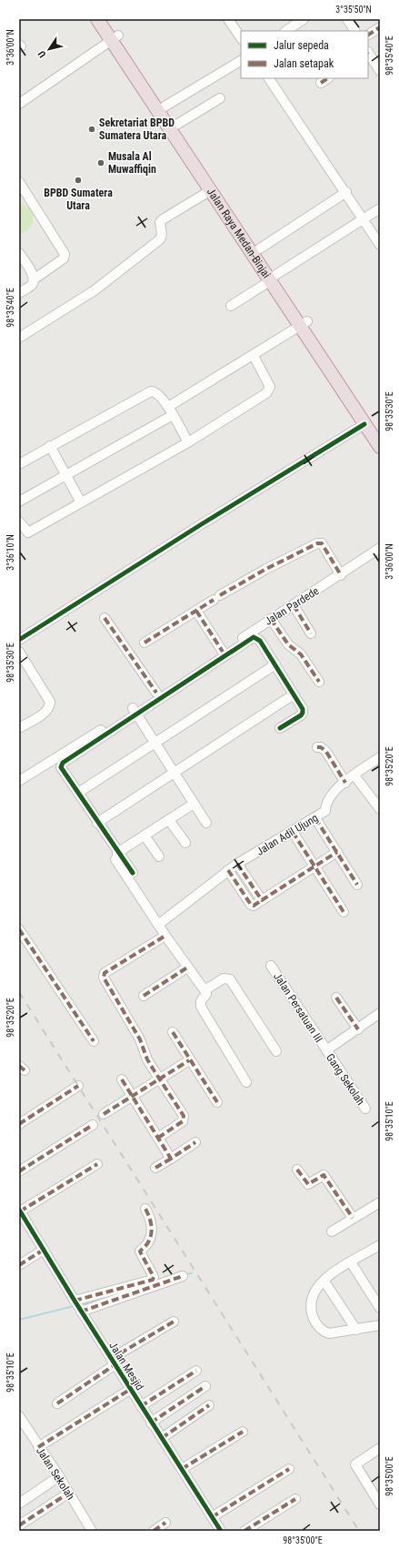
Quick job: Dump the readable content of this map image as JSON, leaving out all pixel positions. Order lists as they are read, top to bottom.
{
  "streets": {
    "highway": ["Jalan Raya Medan-Binjai"],
    "street": [
      "Jalan Pardede",
      "Jalan Adil Ujung",
      "Jalan Persatuan III",
      "Gang Sekolah",
      "Jalan Mesjid",
      "Jalan Sekolah"
    ]
  },
  "crossings": [
    ["Jalan Persatuan III", "Gang Sekolah"]
  ],
  "places": ["Sekretariat BPBD Sumatera Utara", "Musala Al Muwaffiqin", "BPBD Sumatera Utara"],
  "legend": ["Jalur sepeda", "Jalan setapak"],
  "north": "bottom left",
  "coordinates": [
    "3°35'50\"N",
    "3°36'00\"N",
    "98°35'40\"E",
    "98°35'30\"E",
    "3°36'10\"N",
    "98°35'20\"E",
    "98°35'10\"E",
    "98°35'00\"E"
  ]
}
